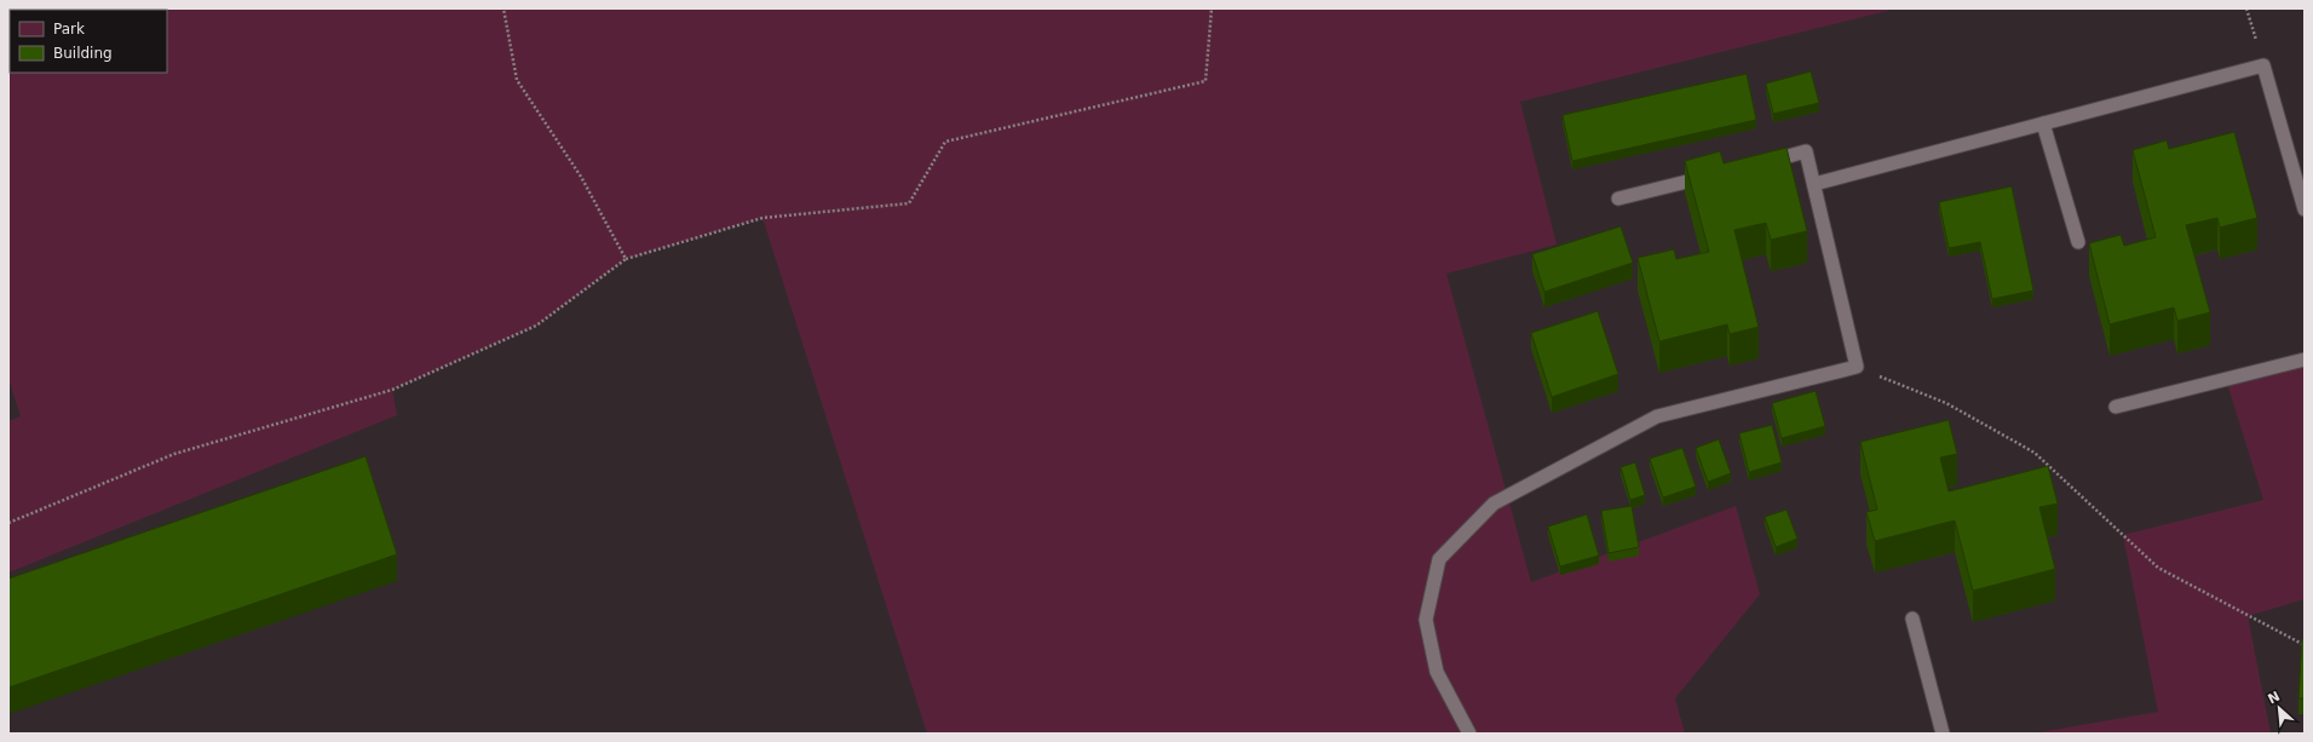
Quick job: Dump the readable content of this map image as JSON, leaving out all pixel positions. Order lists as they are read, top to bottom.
{
  "legend": ["Park", "Building"],
  "north": "top left"
}
